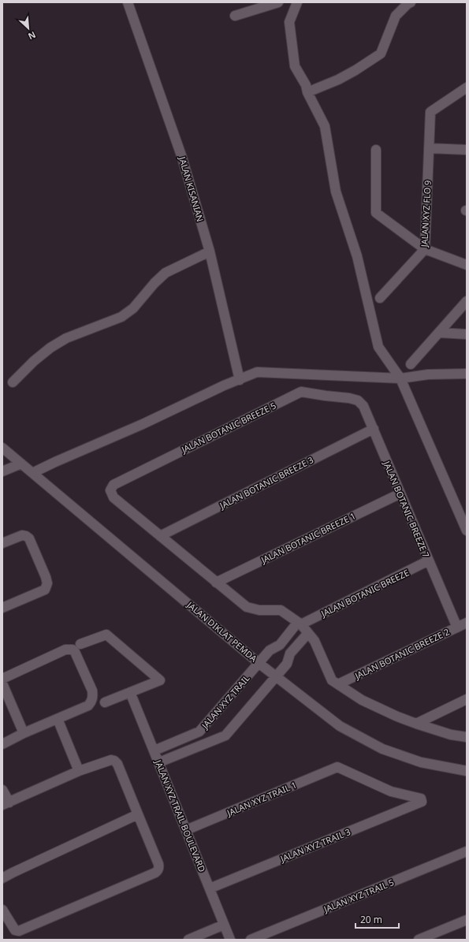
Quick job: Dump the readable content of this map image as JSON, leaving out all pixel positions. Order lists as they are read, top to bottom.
{
  "streets": {
    "street": [
      "JALAN KISANIAN",
      "JALAN XYZ FLO 9",
      "JALAN BOTANIC BREEZE 5",
      "JALAN BOTANIC BREEZE 3",
      "JALAN BOTANIC BREEZE 7",
      "JALAN BOTANIC BREEZE 1",
      "JALAN BOTANIC BREEZE",
      "JALAN DIKLAT PEMDA",
      "JALAN BOTANIC BREEZE 2",
      "JALAN XYZ TRAIL",
      "JALAN XYZ TRAIL 1",
      "JALAN XYZ TRAIL BOULEVARD",
      "JALAN XYZ TRAIL 3",
      "JALAN XYZ TRAIL 5"
    ]
  },
  "crossings": [
    ["JALAN BOTANIC BREEZE 5", "JALAN BOTANIC BREEZE 3"],
    ["JALAN BOTANIC BREEZE 5", "JALAN BOTANIC BREEZE 7"],
    ["JALAN BOTANIC BREEZE 3", "JALAN BOTANIC BREEZE 7"],
    ["JALAN BOTANIC BREEZE 7", "JALAN BOTANIC BREEZE 1"],
    ["JALAN BOTANIC BREEZE 7", "JALAN BOTANIC BREEZE"],
    ["JALAN BOTANIC BREEZE 7", "JALAN BOTANIC BREEZE 2"],
    ["JALAN BOTANIC BREEZE", "JALAN DIKLAT PEMDA"],
    ["JALAN BOTANIC BREEZE", "JALAN XYZ TRAIL"],
    ["JALAN DIKLAT PEMDA", "JALAN XYZ TRAIL"],
    ["JALAN XYZ TRAIL", "JALAN XYZ TRAIL BOULEVARD"],
    ["JALAN XYZ TRAIL 1", "JALAN XYZ TRAIL BOULEVARD"],
    ["JALAN XYZ TRAIL 1", "JALAN XYZ TRAIL 3"],
    ["JALAN XYZ TRAIL BOULEVARD", "JALAN XYZ TRAIL 3"]
  ],
  "scale_bar": "20 m",
  "north": "bottom right"
}
